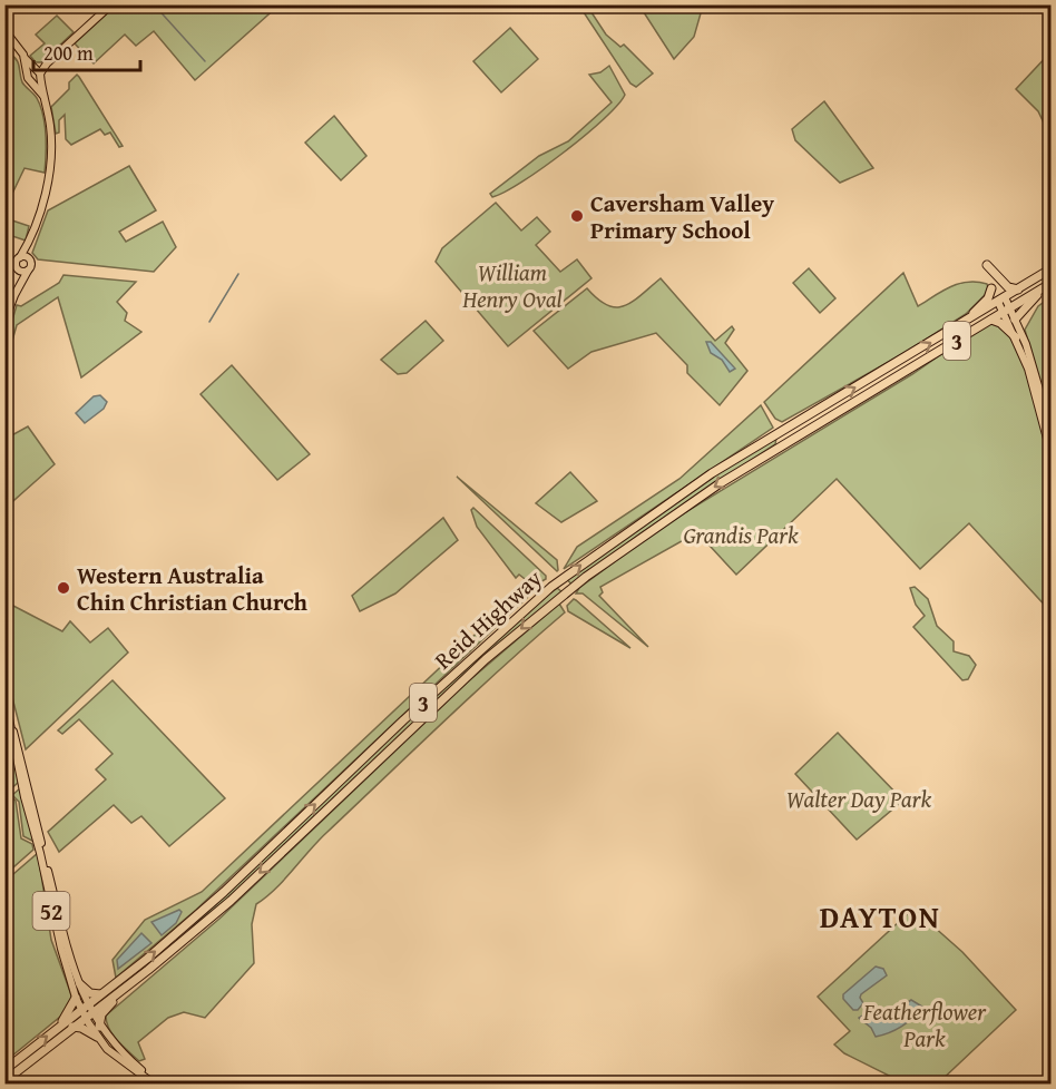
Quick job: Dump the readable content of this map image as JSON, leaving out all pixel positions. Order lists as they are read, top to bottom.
{
  "streets": {
    "highway": ["3", "Reid Highway"],
    "main road": ["52"]
  },
  "crossings": [
    ["Reid Highway", "52"]
  ],
  "districts": ["DAYTON"],
  "parks": [
    "William Henry Oval",
    "Grandis Park",
    "Walter Day Park",
    "Featherflower Park"
  ],
  "places": ["Caversham Valley Primary School", "Western Australia Chin Christian Church"],
  "scale_bar": "200 m"
}
